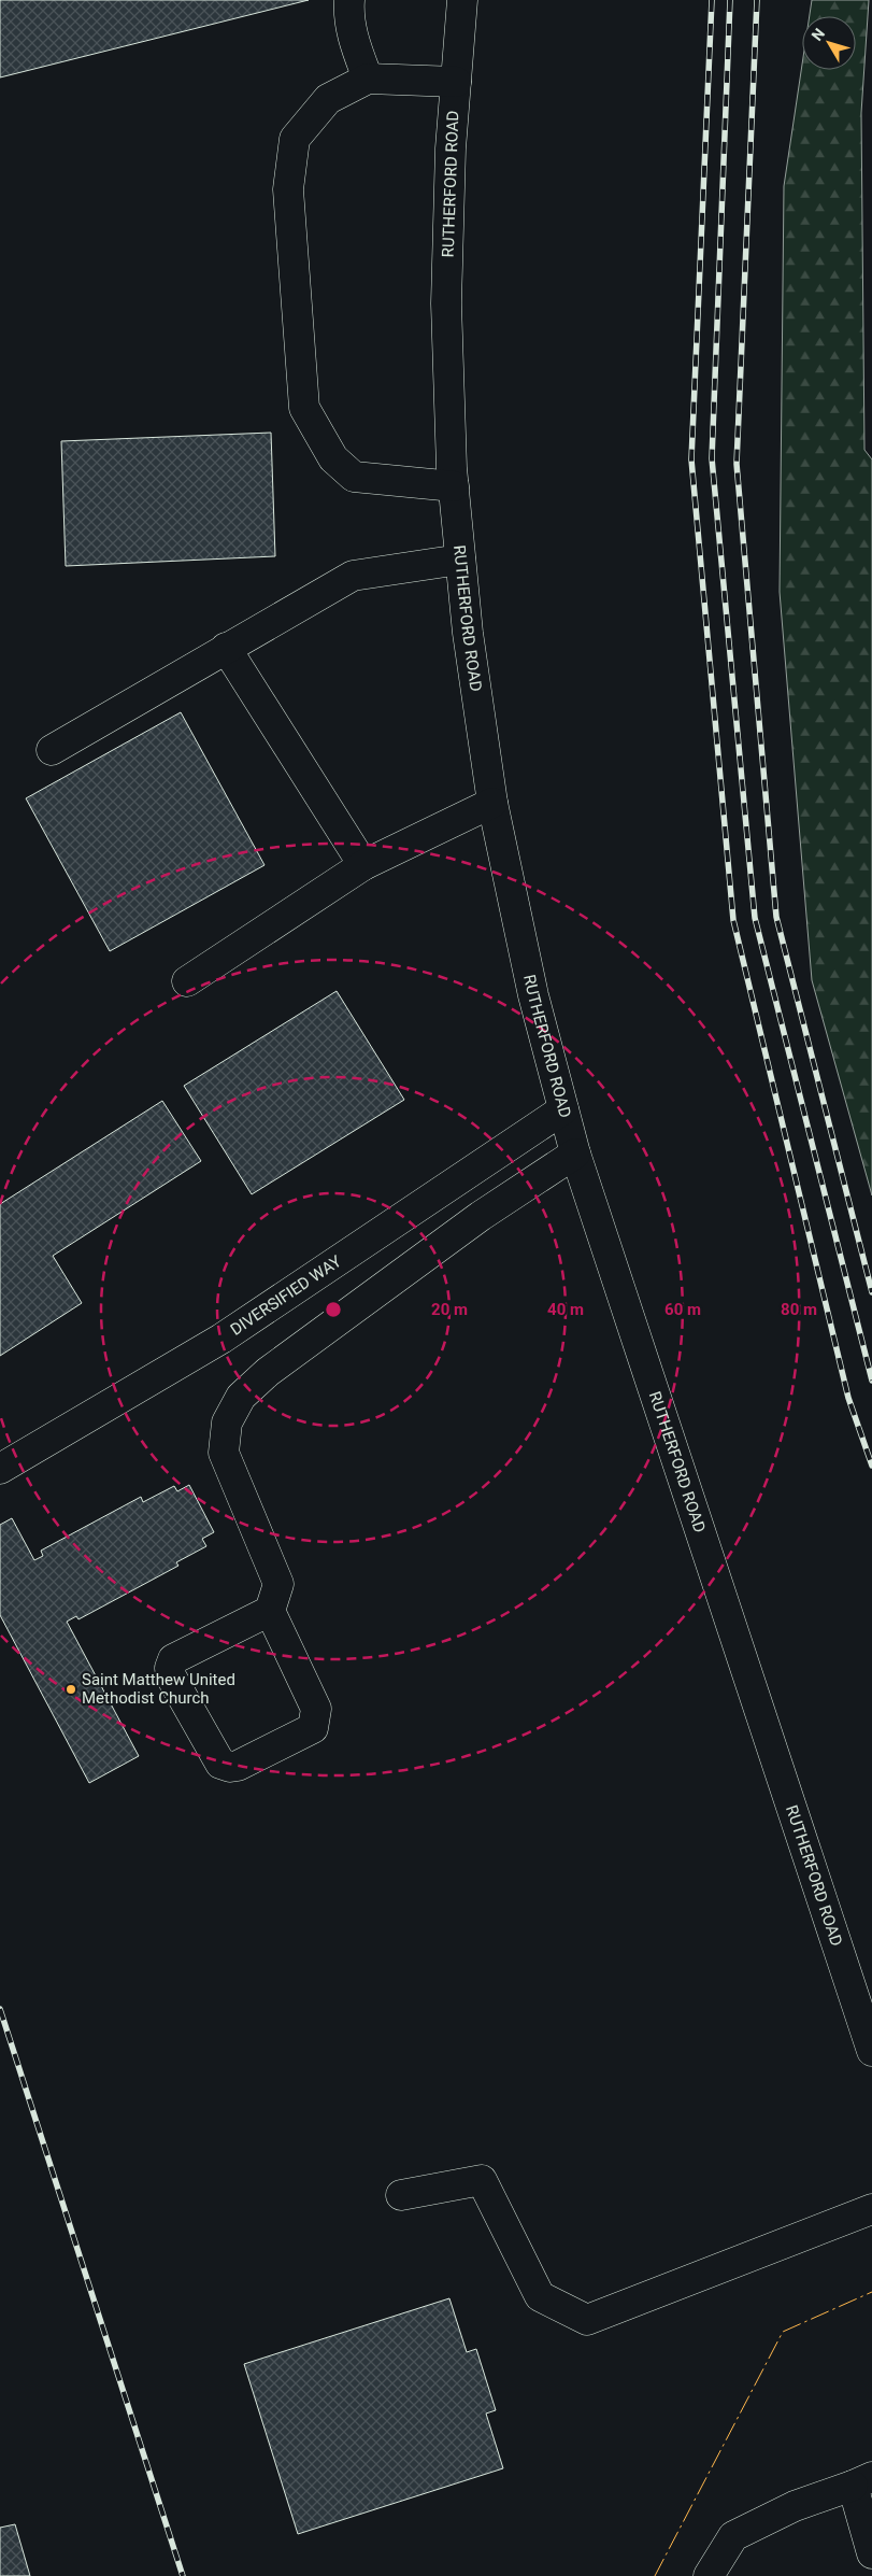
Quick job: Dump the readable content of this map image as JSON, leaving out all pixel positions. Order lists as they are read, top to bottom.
{
  "streets": {
    "street": ["RUTHERFORD ROAD", "DIVERSIFIED WAY"]
  },
  "crossings": [
    ["RUTHERFORD ROAD", "DIVERSIFIED WAY"]
  ],
  "places": ["Saint Matthew United Methodist Church"],
  "north": "top left",
  "rings": [
    "20 m",
    "40 m",
    "60 m",
    "80 m"
  ]
}
